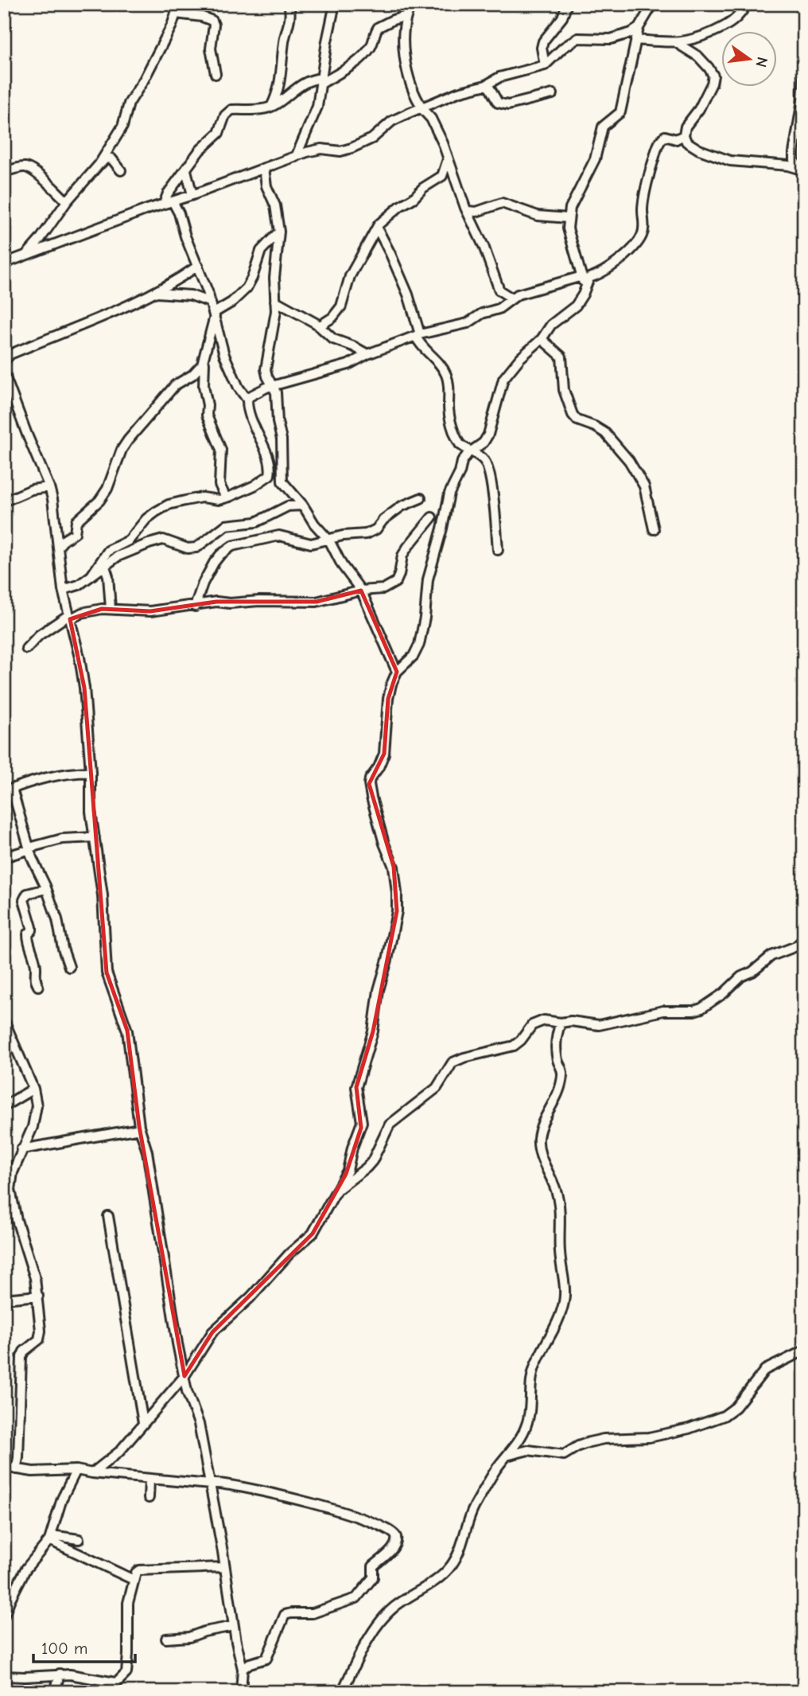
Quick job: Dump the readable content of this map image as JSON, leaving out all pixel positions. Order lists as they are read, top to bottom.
{
  "scale_bar": "100 m",
  "north": "right"
}
